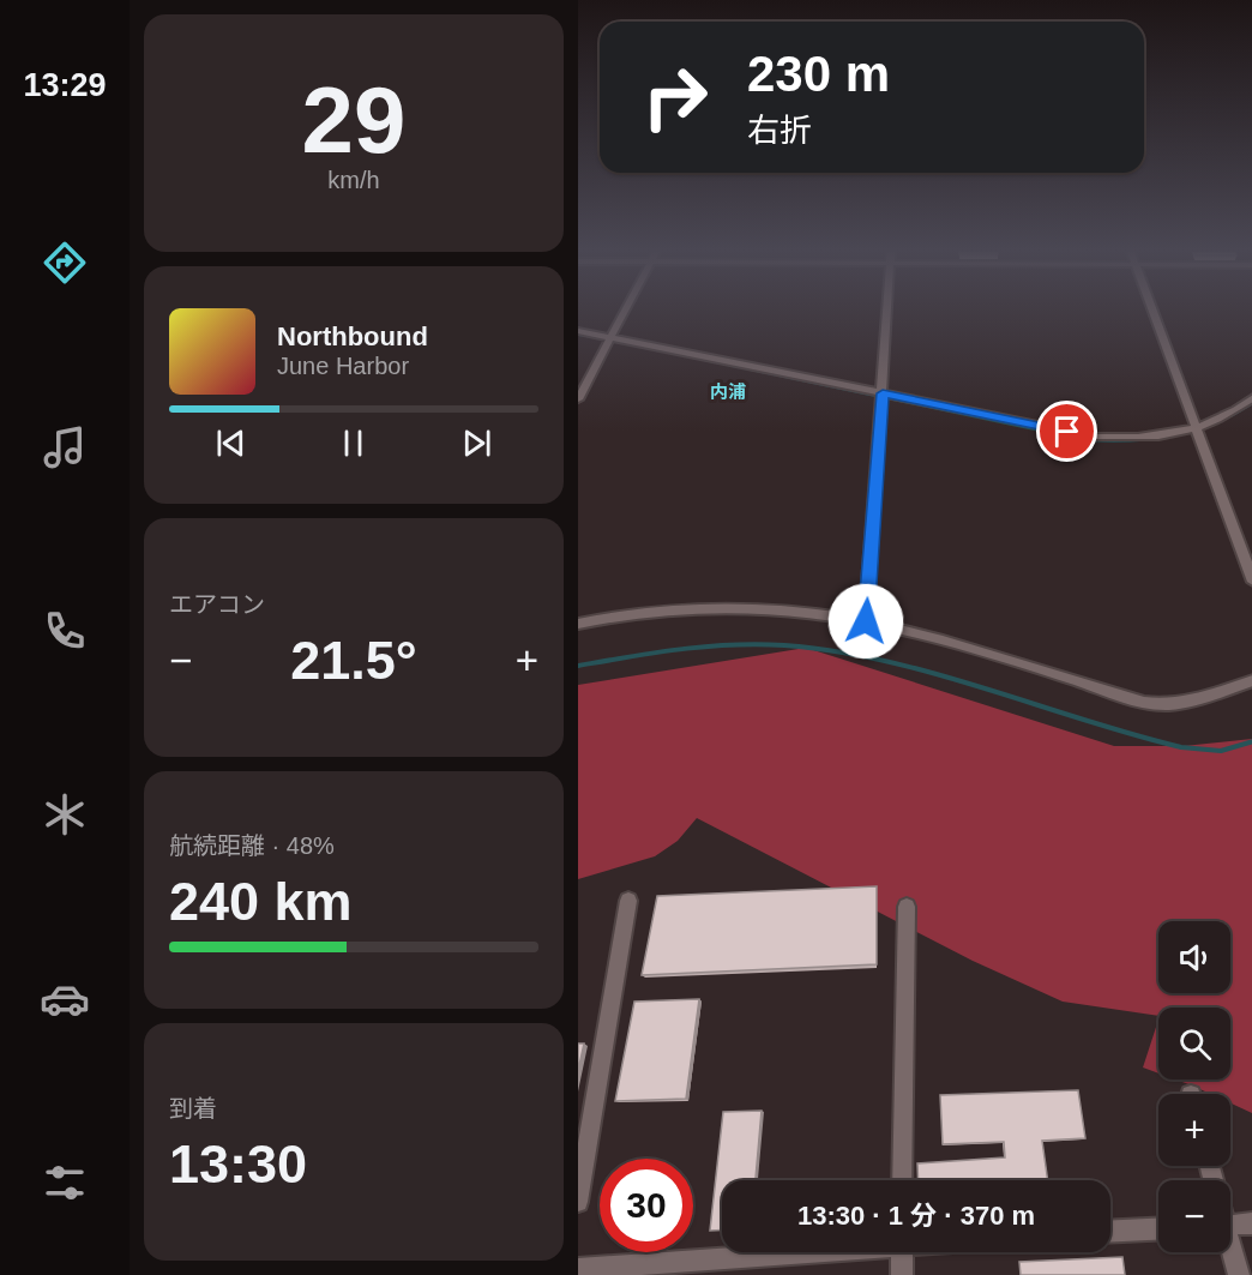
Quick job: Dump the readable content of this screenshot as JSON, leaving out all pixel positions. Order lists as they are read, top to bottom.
{
  "districts": ["内浦"],
  "page": {
    "tabs": "13:29",
    "tile": [
      ["29", "km/h"],
      "エアコン",
      ["航続距離 · 48%", "240 km"],
      ["到着", "13:30"]
    ],
    "turn": ["230 m", "右折"],
    "song": ["Northbound", "June Harbor"],
    "heat": ["−", "21.5°", "+"],
    "map_buttons": ["+", "−"],
    "limit": "30",
    "trip": "13:30 · 1 分 · 370 m"
  }
}
